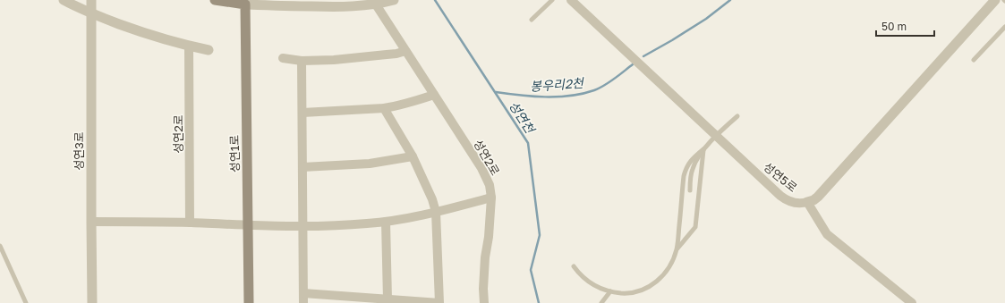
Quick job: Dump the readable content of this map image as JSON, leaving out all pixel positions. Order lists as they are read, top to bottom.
{
  "streets": {
    "main road": ["성연1로"],
    "street": ["성연2로", "성연3로", "성연5로"]
  },
  "water": ["봉우리2천", "성연천"],
  "scale_bar": "50 m"
}
